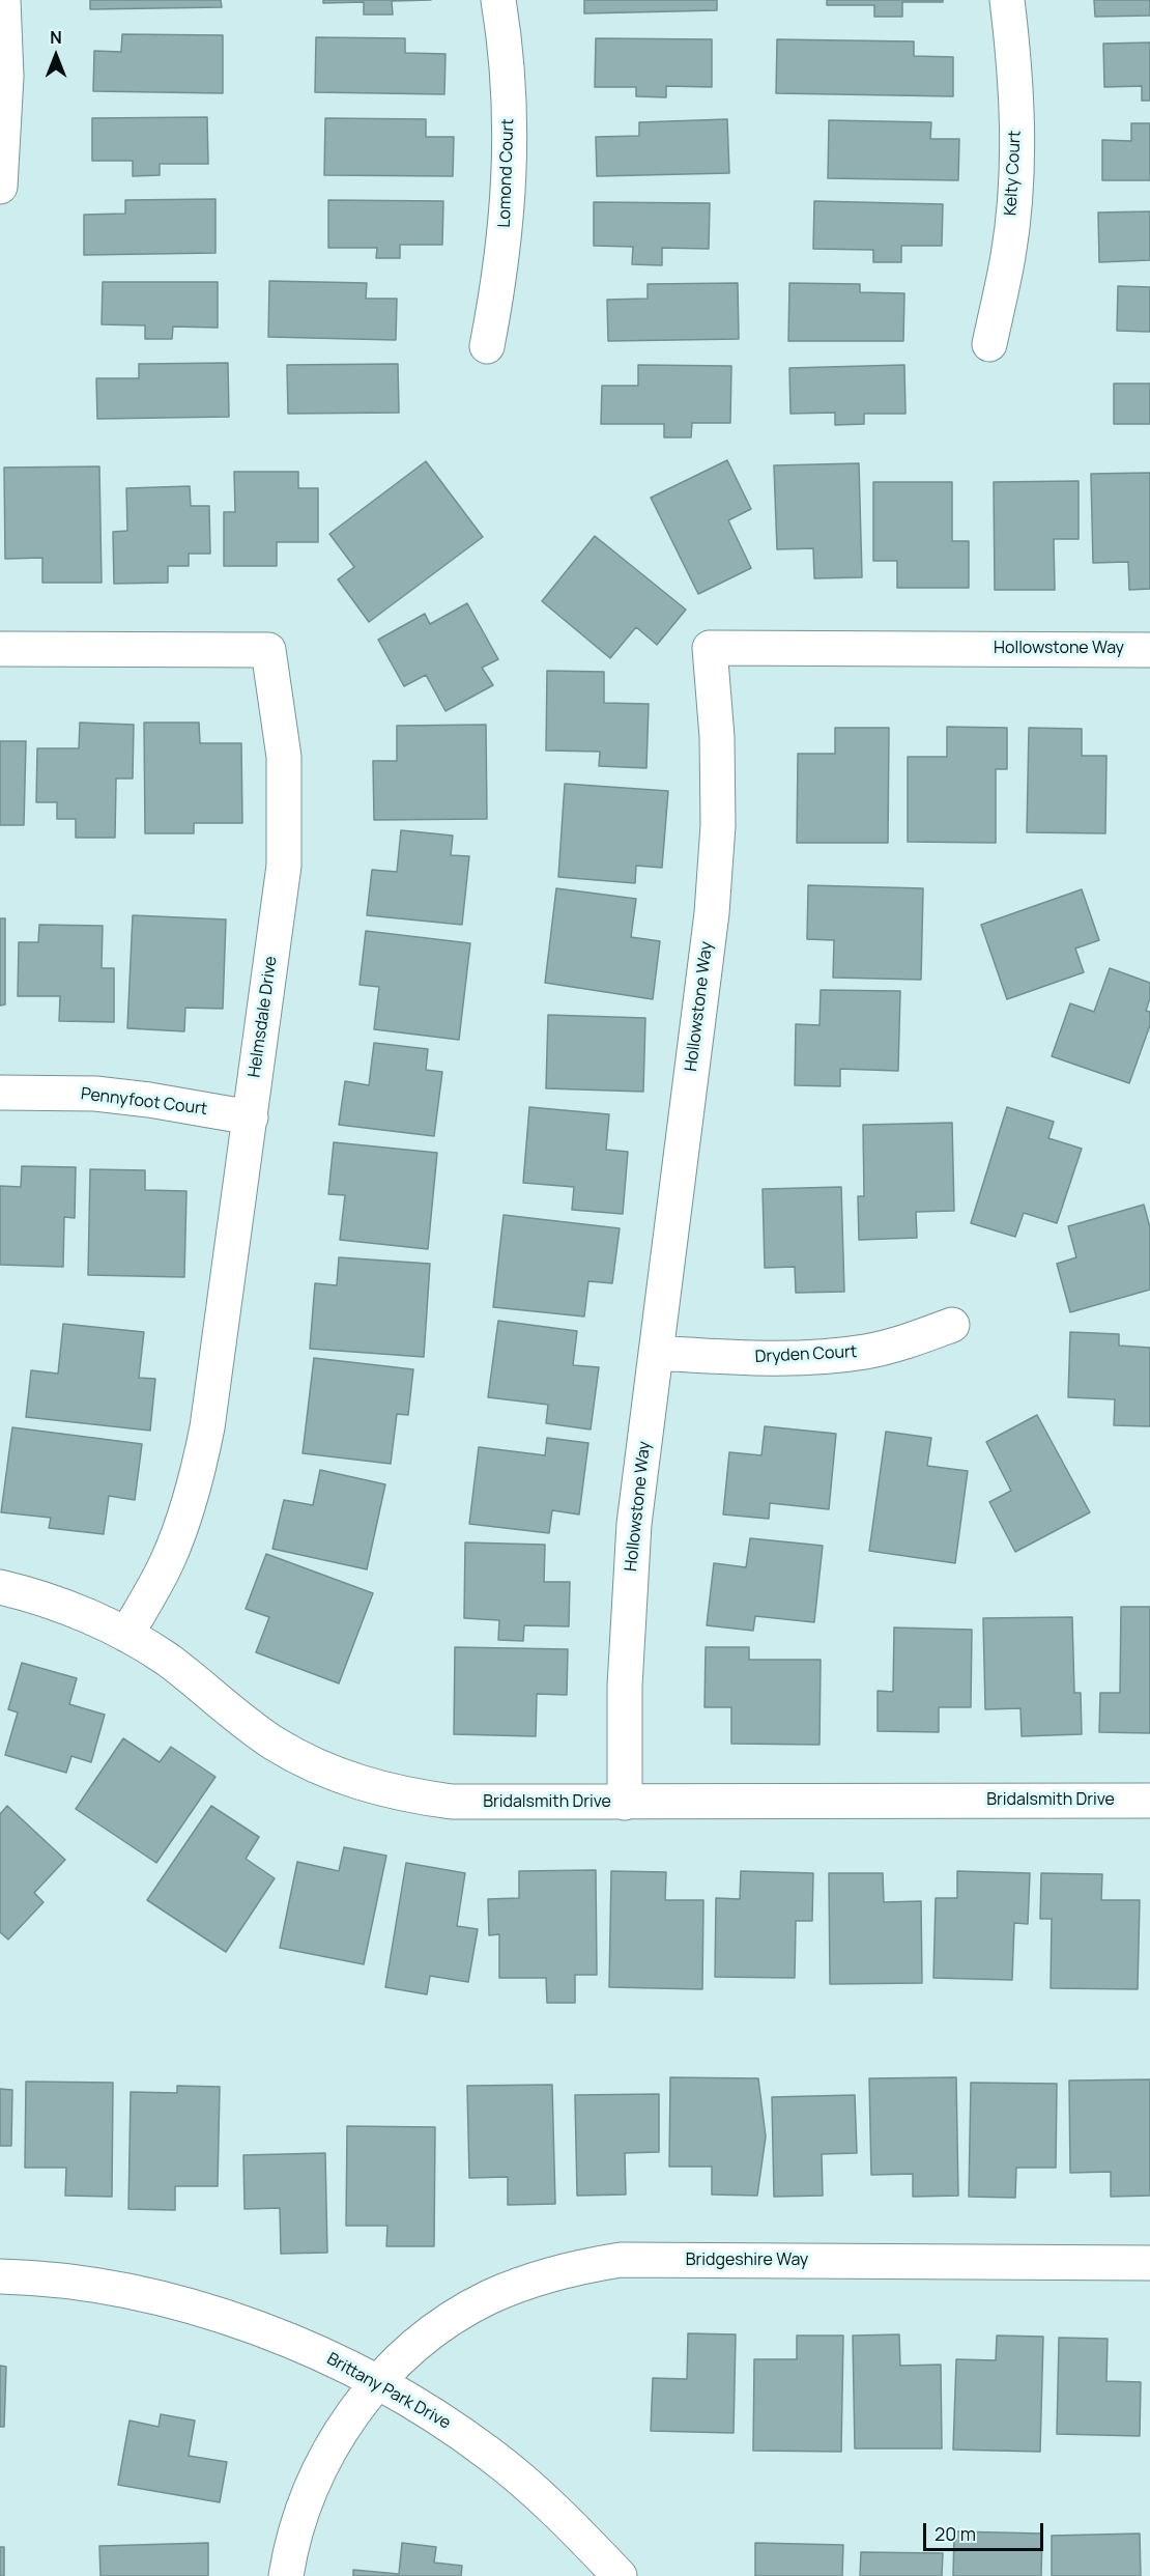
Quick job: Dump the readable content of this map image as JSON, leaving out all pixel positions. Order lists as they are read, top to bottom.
{
  "streets": {
    "street": [
      "Lomond Court",
      "Kelty Court",
      "Hollowstone Way",
      "Helmsdale Drive",
      "Pennyfoot Court",
      "Dryden Court",
      "Bridalsmith Drive",
      "Bridgeshire Way",
      "Brittany Park Drive"
    ]
  },
  "crossings": [
    ["Hollowstone Way", "Dryden Court"],
    ["Hollowstone Way", "Bridalsmith Drive"],
    ["Helmsdale Drive", "Pennyfoot Court"],
    ["Helmsdale Drive", "Bridalsmith Drive"],
    ["Bridgeshire Way", "Brittany Park Drive"]
  ],
  "scale_bar": "20 m",
  "north": "top"
}
